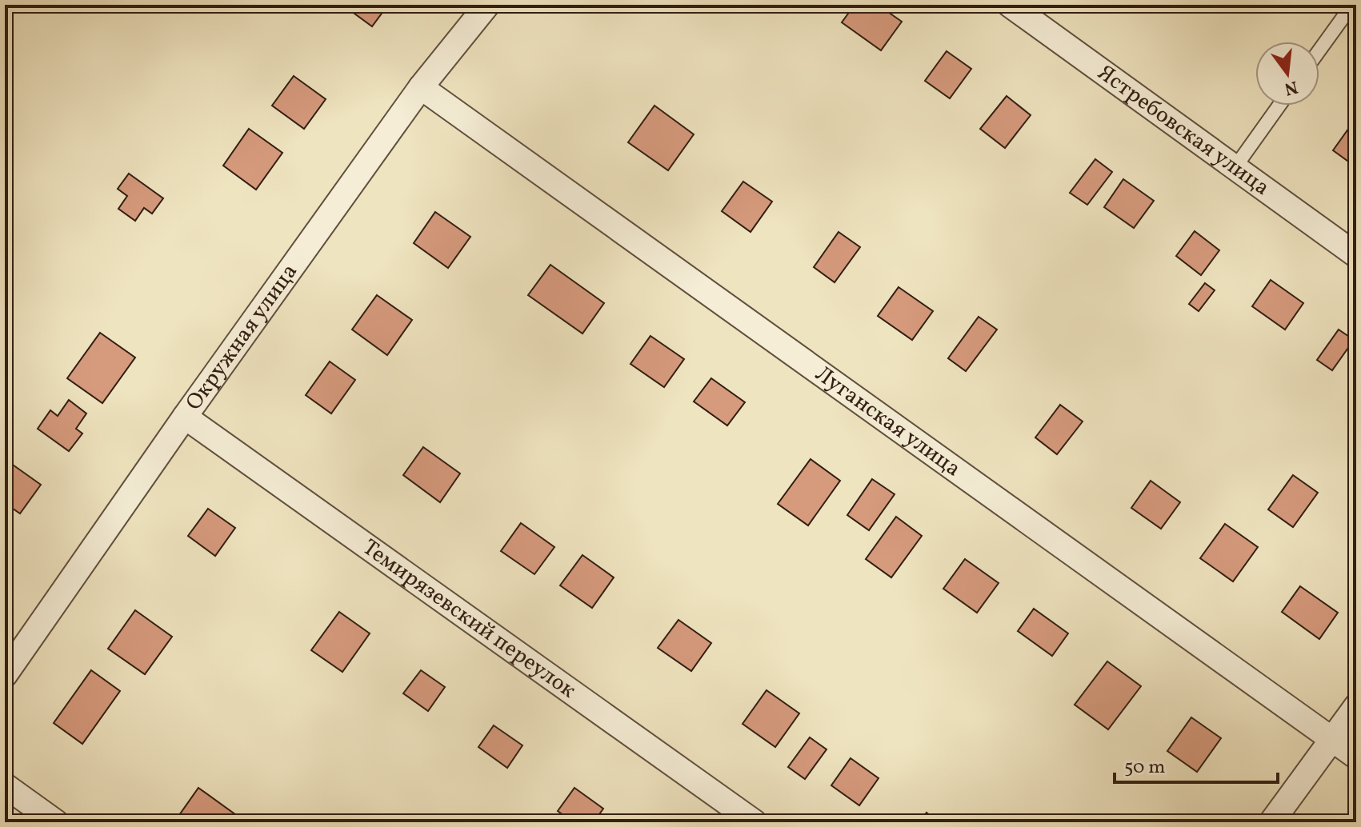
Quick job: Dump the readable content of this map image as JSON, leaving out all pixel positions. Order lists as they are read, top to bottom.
{
  "streets": {
    "street": [
      "Ястребовская улица",
      "Окружная улица",
      "Луганская улица",
      "Темирязевский переулок"
    ]
  },
  "crossings": [
    ["Окружная улица", "Луганская улица"],
    ["Окружная улица", "Темирязевский переулок"]
  ],
  "scale_bar": "50 m",
  "north": "bottom"
}
